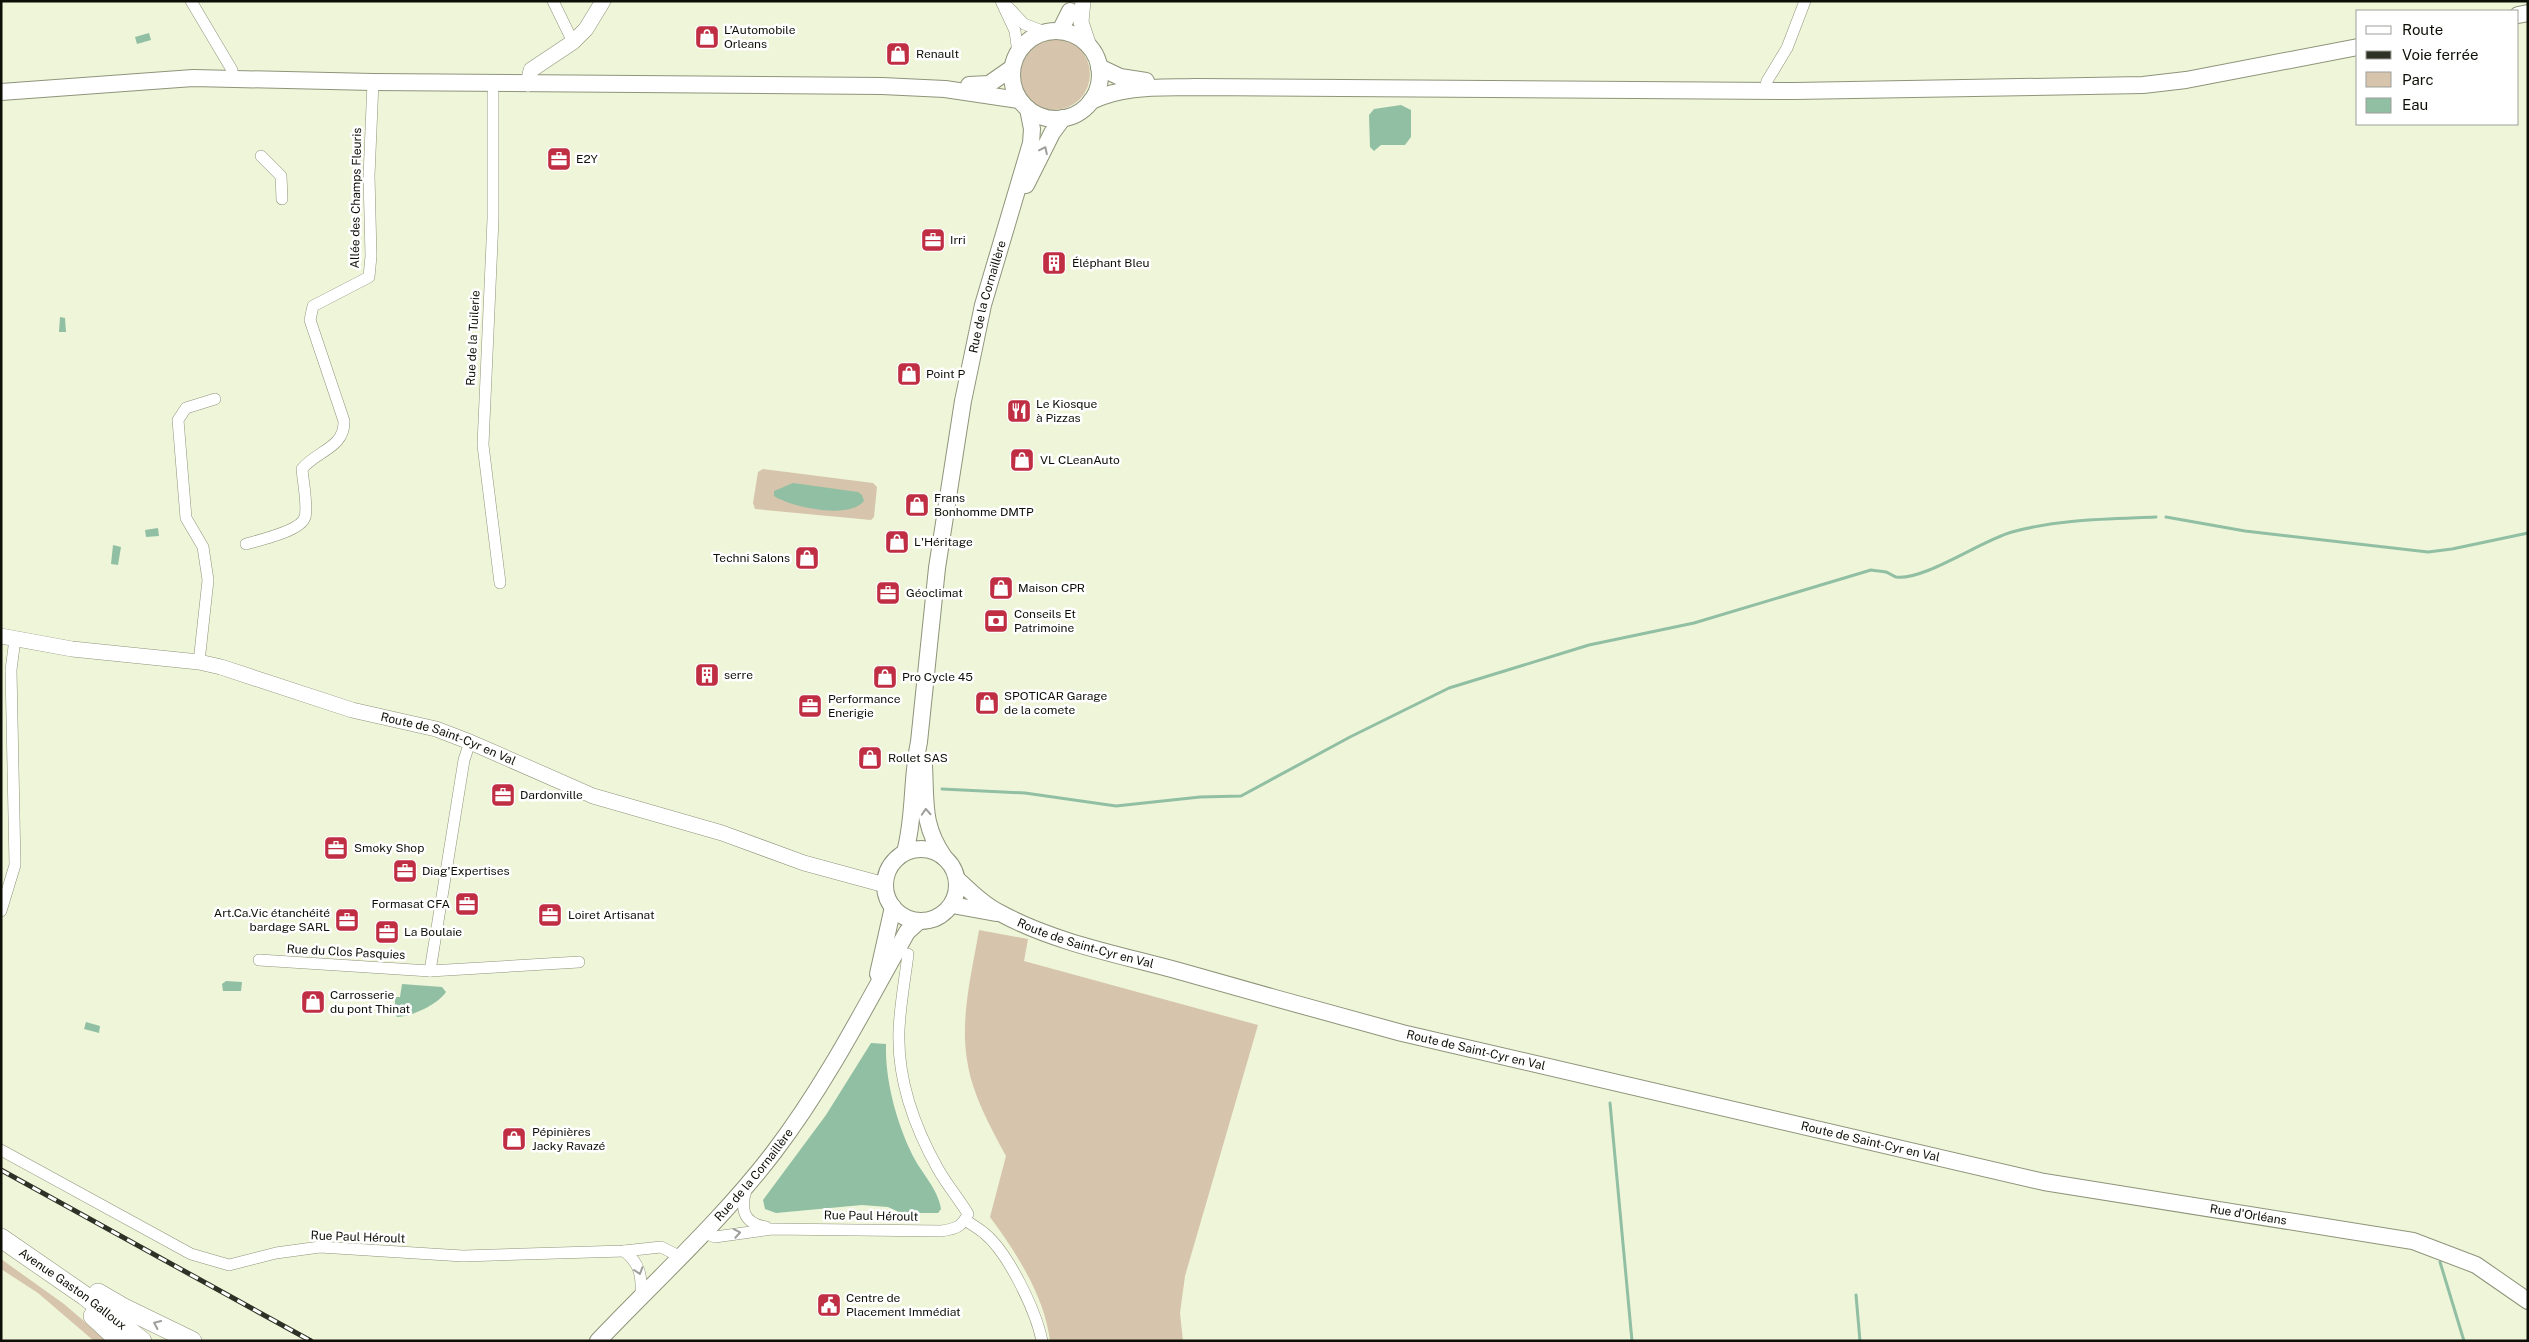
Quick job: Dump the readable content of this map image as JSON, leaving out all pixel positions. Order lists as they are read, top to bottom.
{
  "streets": {
    "main road": [
      "Rue de la Cornaillère",
      "Route de Saint-Cyr en Val",
      "Rue d'Orléans",
      "Avenue Gaston Galloux"
    ],
    "street": [
      "Allée des Champs Fleuris",
      "Rue de la Tuilerie",
      "Rue du Clos Pasquies",
      "Rue Paul Héroult"
    ]
  },
  "crossings": [
    ["Rue de la Cornaillère", "Route de Saint-Cyr en Val"],
    ["Rue de la Cornaillère", "Rue Paul Héroult"],
    ["Route de Saint-Cyr en Val", "Rue d'Orléans"]
  ],
  "places": {
    "shop": [
      "L’Automobile Orleans",
      "Renault",
      "Point P",
      "VL CLeanAuto",
      "Frans Bonhomme DMTP",
      "L'Héritage",
      "Techni Salons",
      "Maison CPR",
      "Pro Cycle 45",
      "SPOTICAR Garage de la comete",
      "Rollet SAS",
      "Carrosserie du pont Thinat",
      "Pépinières Jacky Ravazé"
    ],
    "office": [
      "E2Y",
      "Irri",
      "Géoclimat",
      "Performance Enerigie",
      "Dardonville",
      "Smoky Shop",
      "Diag'Expertises",
      "Formasat CFA",
      "Loiret Artisanat",
      "Art.Ca.Vic étanchéité bardage SARL",
      "La Boulaie"
    ],
    "building": ["Éléphant Bleu", "serre"],
    "restaurant": ["Le Kiosque à Pizzas"],
    "bank": ["Conseils Et Patrimoine"],
    "public building": ["Centre de Placement Immédiat"]
  },
  "legend": [
    "Route",
    "Voie ferrée",
    "Parc",
    "Eau"
  ]
}
